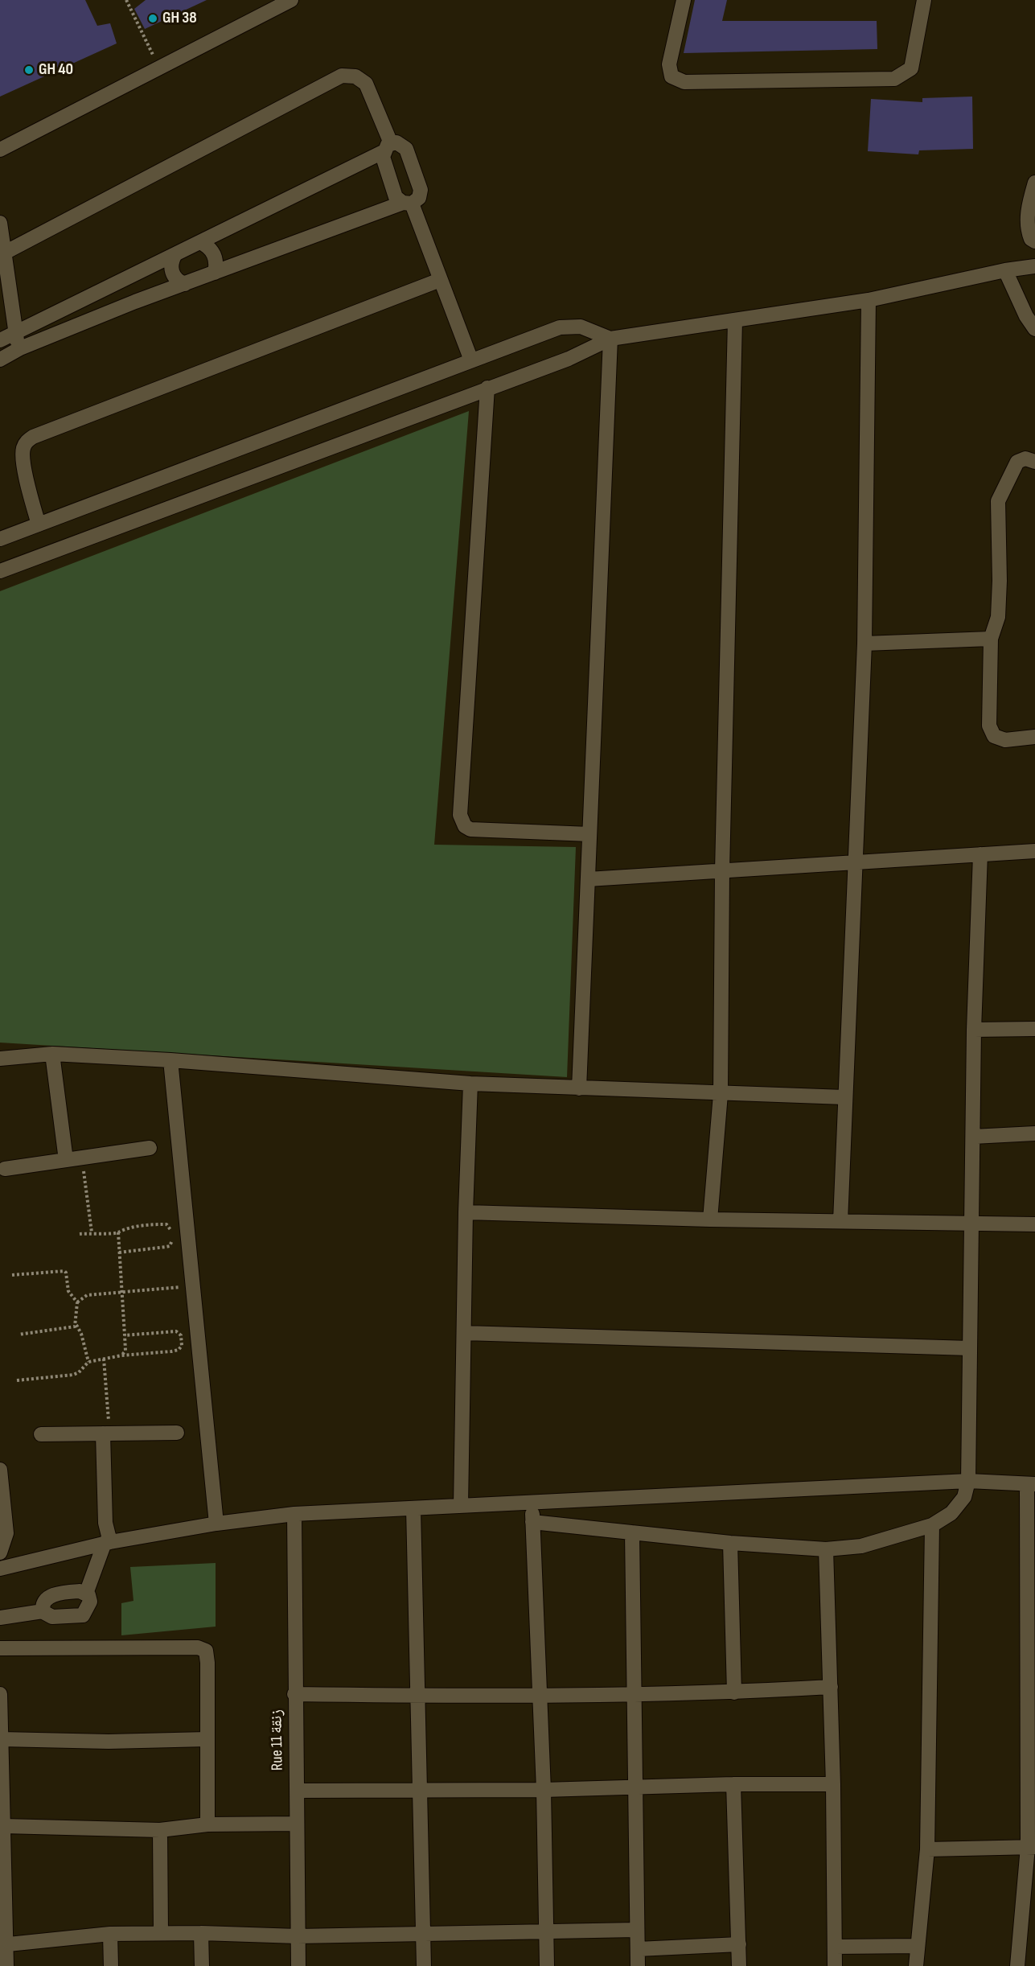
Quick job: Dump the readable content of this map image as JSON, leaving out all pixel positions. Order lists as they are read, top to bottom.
{
  "streets": {
    "street": ["Rue 11 زنقة"]
  },
  "places": ["GH 38", "GH 40"]
}
